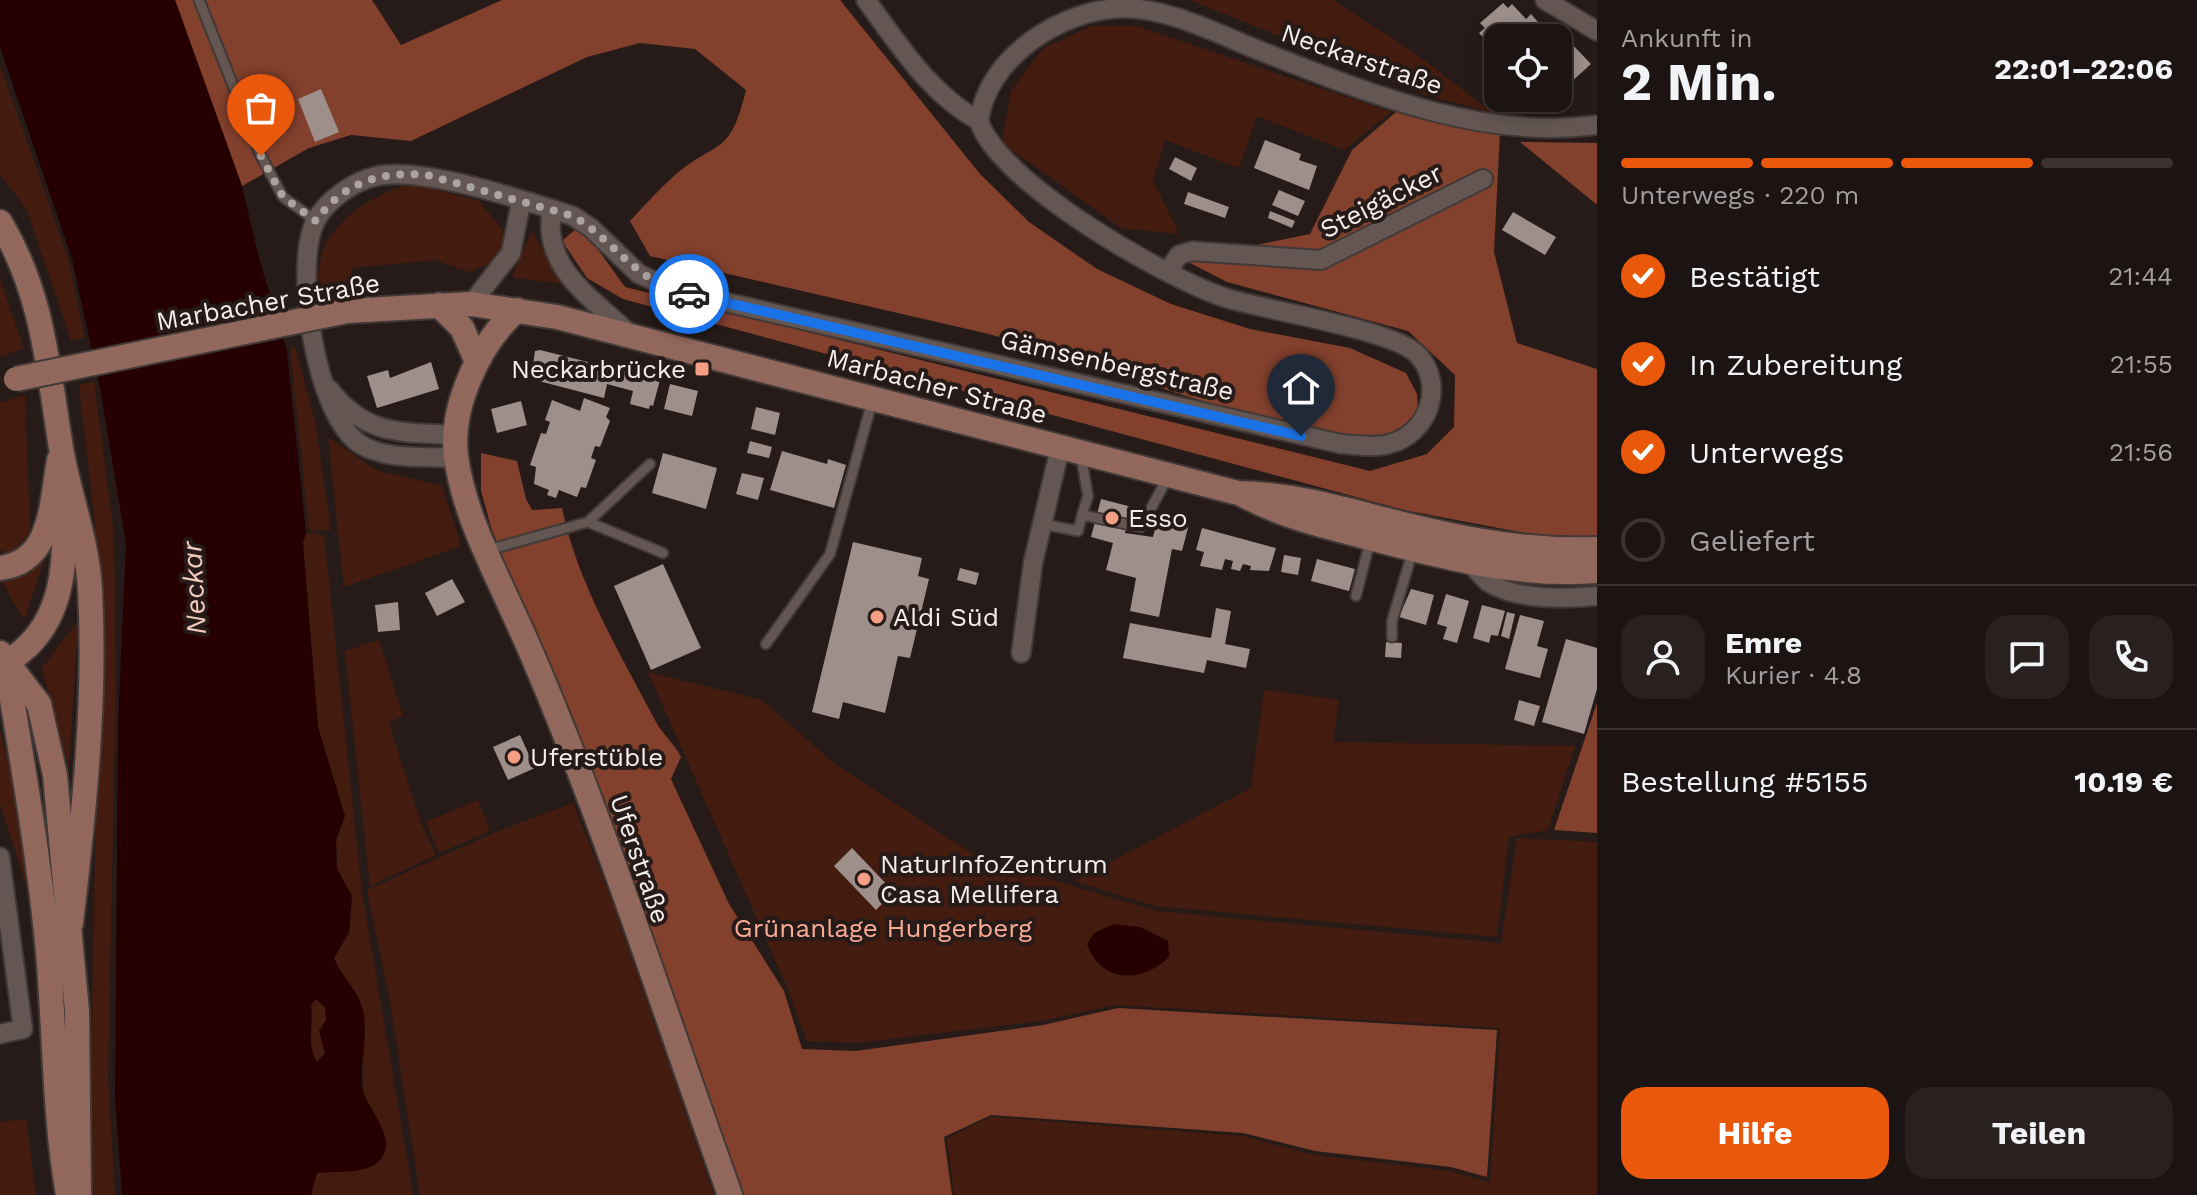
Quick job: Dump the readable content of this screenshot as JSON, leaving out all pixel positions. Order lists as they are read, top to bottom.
{
  "streets": {
    "main road": ["Marbacher Straße", "Uferstraße"],
    "street": ["Neckarstraße", "Steigäcker", "Gämsenbergstraße"]
  },
  "crossings": [
    ["Neckarstraße", "Gämsenbergstraße"],
    ["Steigäcker", "Gämsenbergstraße"],
    ["Gämsenbergstraße", "Uferstraße"]
  ],
  "water": ["Neckar"],
  "parks": ["Grünanlage Hungerberg"],
  "places": {
    "transit": ["Neckarbrücke"],
    "other": [
      "Esso",
      "Aldi Süd",
      "Uferstüble",
      "NaturInfoZentrum Casa Mellifera"
    ]
  },
  "page": {
    "heading": ["2 Min.", "Ankunft in", "22:01–22:06"],
    "panel": [
      "Emre",
      "Kurier · 4.8",
      "Bestellung #5155",
      "10.19 €"
    ],
    "bar": "Unterwegs · 220 m",
    "list": [
      ["Bestätigt", "21:44"],
      ["In Zubereitung", "21:55"],
      ["Unterwegs", "21:56"],
      "Geliefert"
    ],
    "buttons": ["Hilfe", "Teilen"]
  }
}
